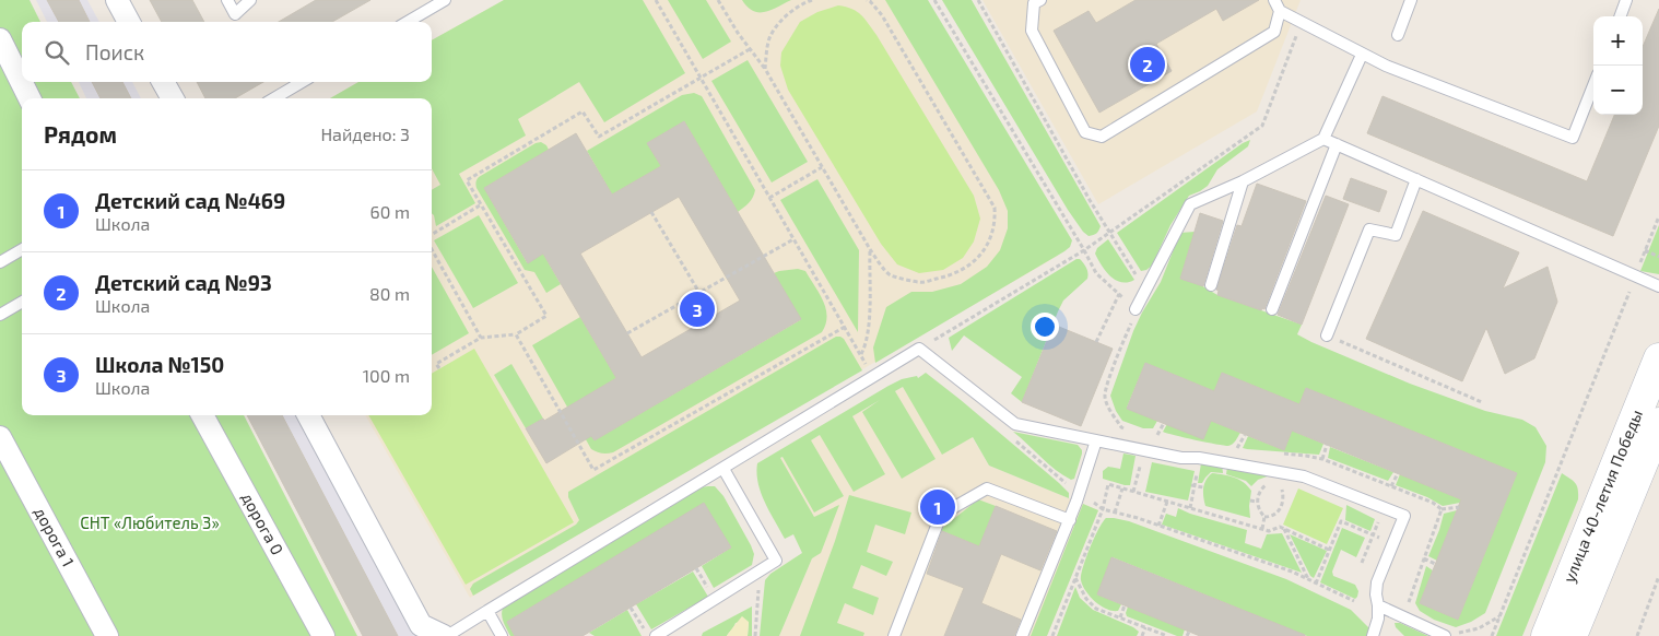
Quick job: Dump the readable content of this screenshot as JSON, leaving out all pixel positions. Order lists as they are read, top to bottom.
{
  "streets": {
    "street": ["улица 40-летия Победы", "дорога 0", "дорога 1"]
  },
  "parks": ["СНТ «Любитель 3»"],
  "page": {
    "map_buttons": ["+", "−"],
    "search": "Поиск",
    "pins": ["2", "3", "1"],
    "heading": ["Рядом", "Найдено: 3"],
    "list": [
      {
        "mark": "1",
        "name": "Детский сад №469",
        "note": "Школа",
        "value": "60 m"
      },
      {
        "mark": "2",
        "name": "Детский сад №93",
        "note": "Школа",
        "value": "80 m"
      },
      {
        "mark": "3",
        "name": "Школа №150",
        "note": "Школа",
        "value": "100 m"
      }
    ]
  }
}
